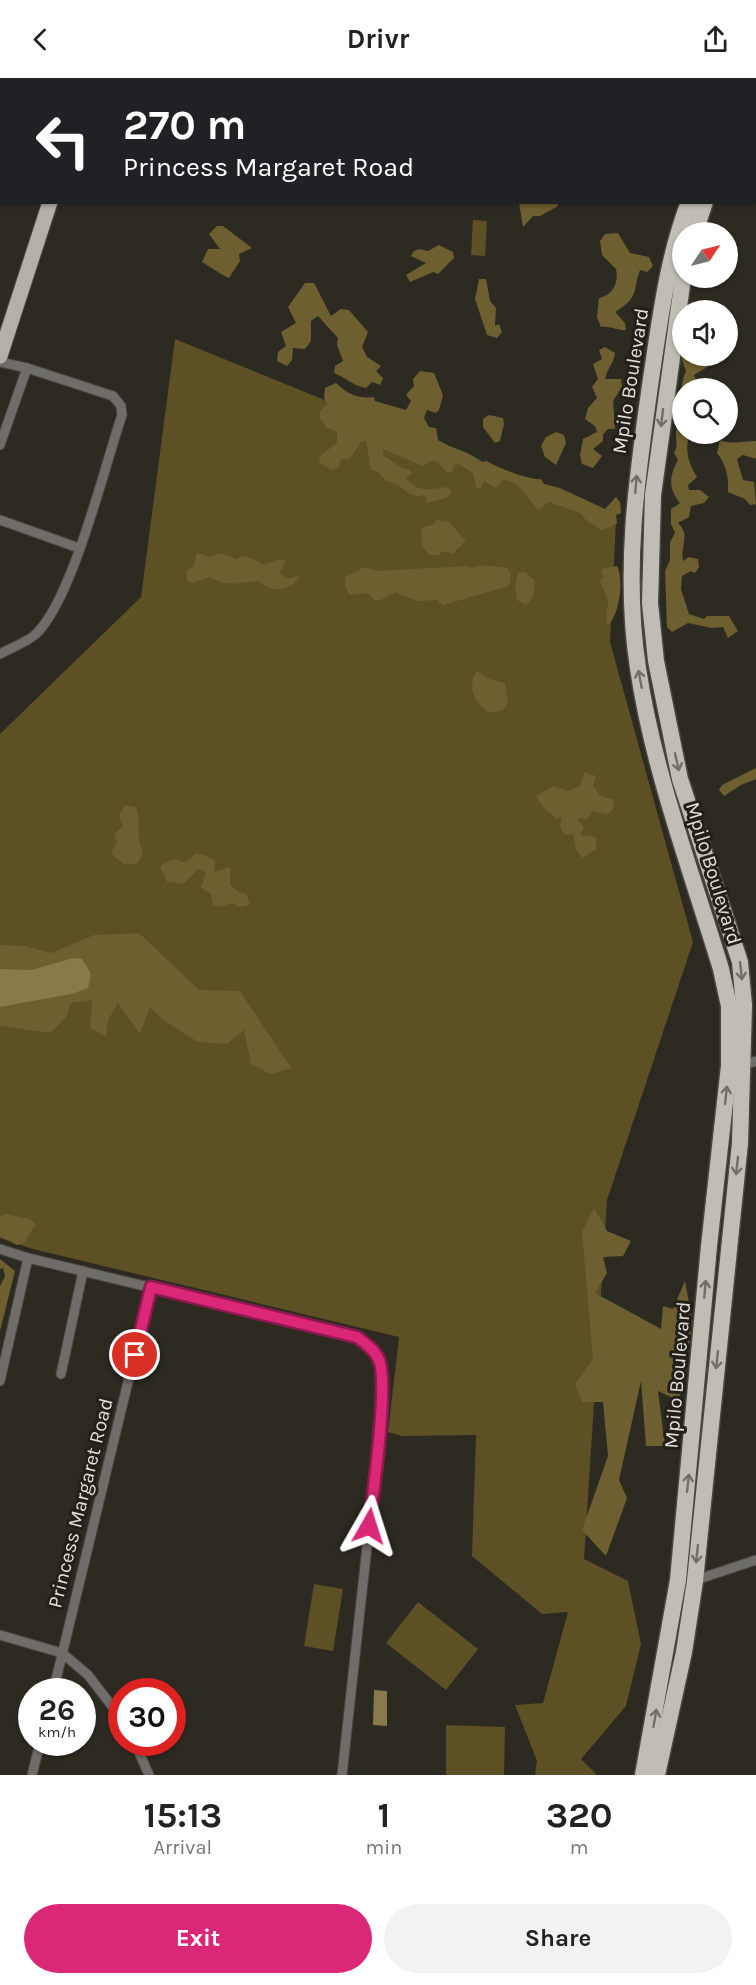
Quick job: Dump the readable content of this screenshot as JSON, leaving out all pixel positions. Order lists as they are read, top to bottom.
{
  "streets": {
    "highway": ["Mpilo Boulevard"],
    "street": ["Princess Margaret Road"]
  },
  "north": "top right",
  "page": {
    "header": "Drivr",
    "turn": ["270 m", "Princess Margaret Road"],
    "speed": "26 km/h",
    "limit": "30",
    "eta": [
      "15:13",
      "Arrival",
      "1",
      "min",
      "320",
      "m"
    ],
    "buttons": ["Exit", "Share"]
  }
}
